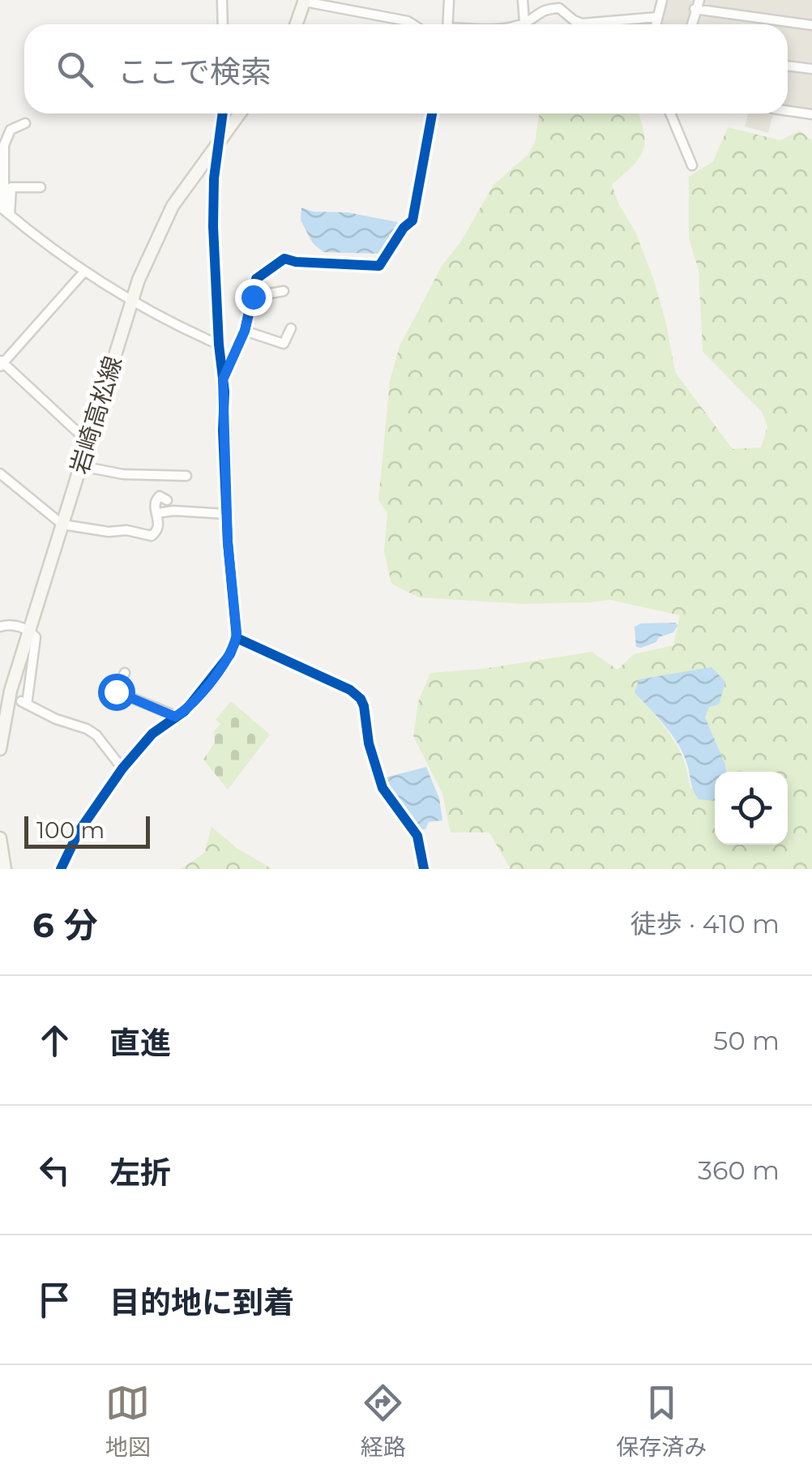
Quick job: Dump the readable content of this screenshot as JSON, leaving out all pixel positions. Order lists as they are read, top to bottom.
{
  "streets": {
    "main road": ["岩崎高松線"]
  },
  "scale_bar": "100 m",
  "page": {
    "search": "ここで検索",
    "scale": "100 m",
    "heading": ["6 分", "徒歩 · 410 m"],
    "list": [
      ["直進", "50 m"],
      ["左折", "360 m"],
      "目的地に到着"
    ],
    "nav": ["地図", "経路", "保存済み"]
  }
}
